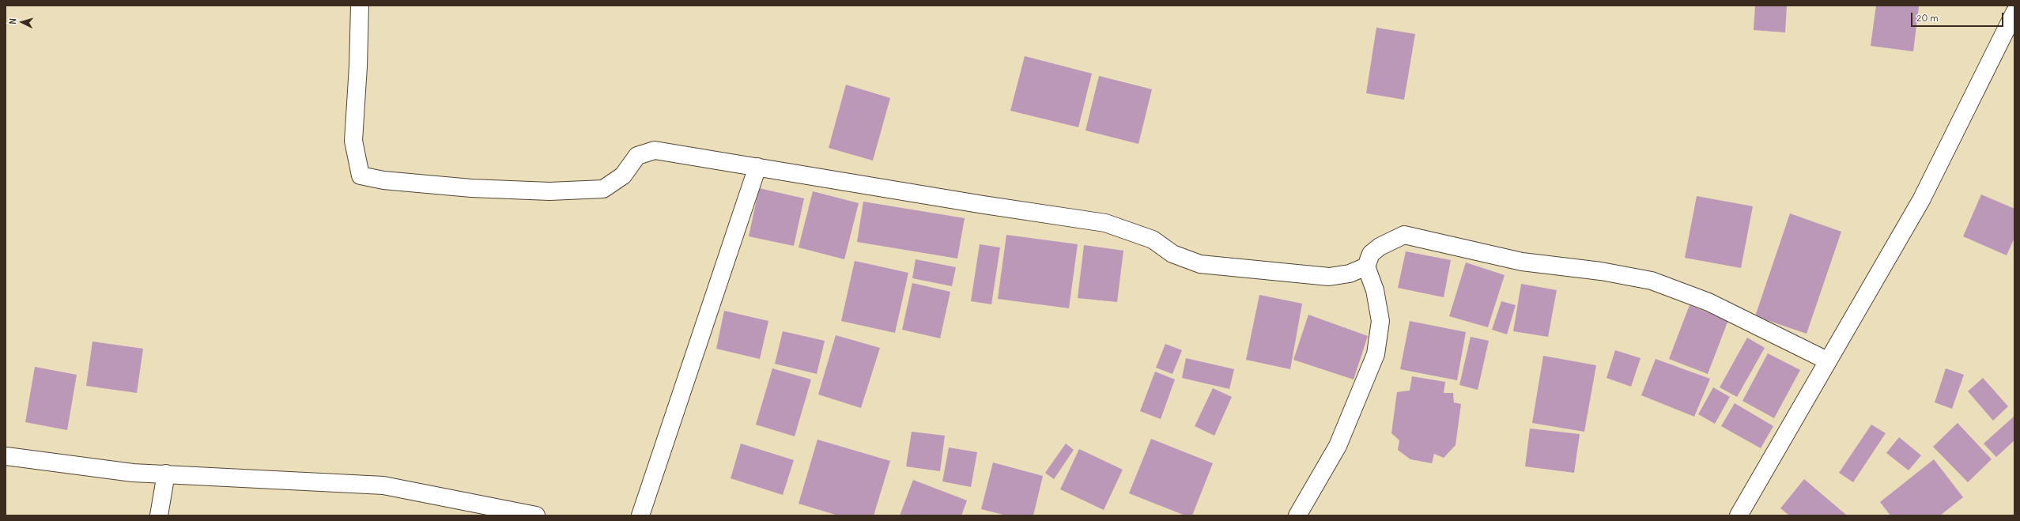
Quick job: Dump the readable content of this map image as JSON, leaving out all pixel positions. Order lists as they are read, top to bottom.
{
  "scale_bar": "20 m",
  "north": "left"
}
